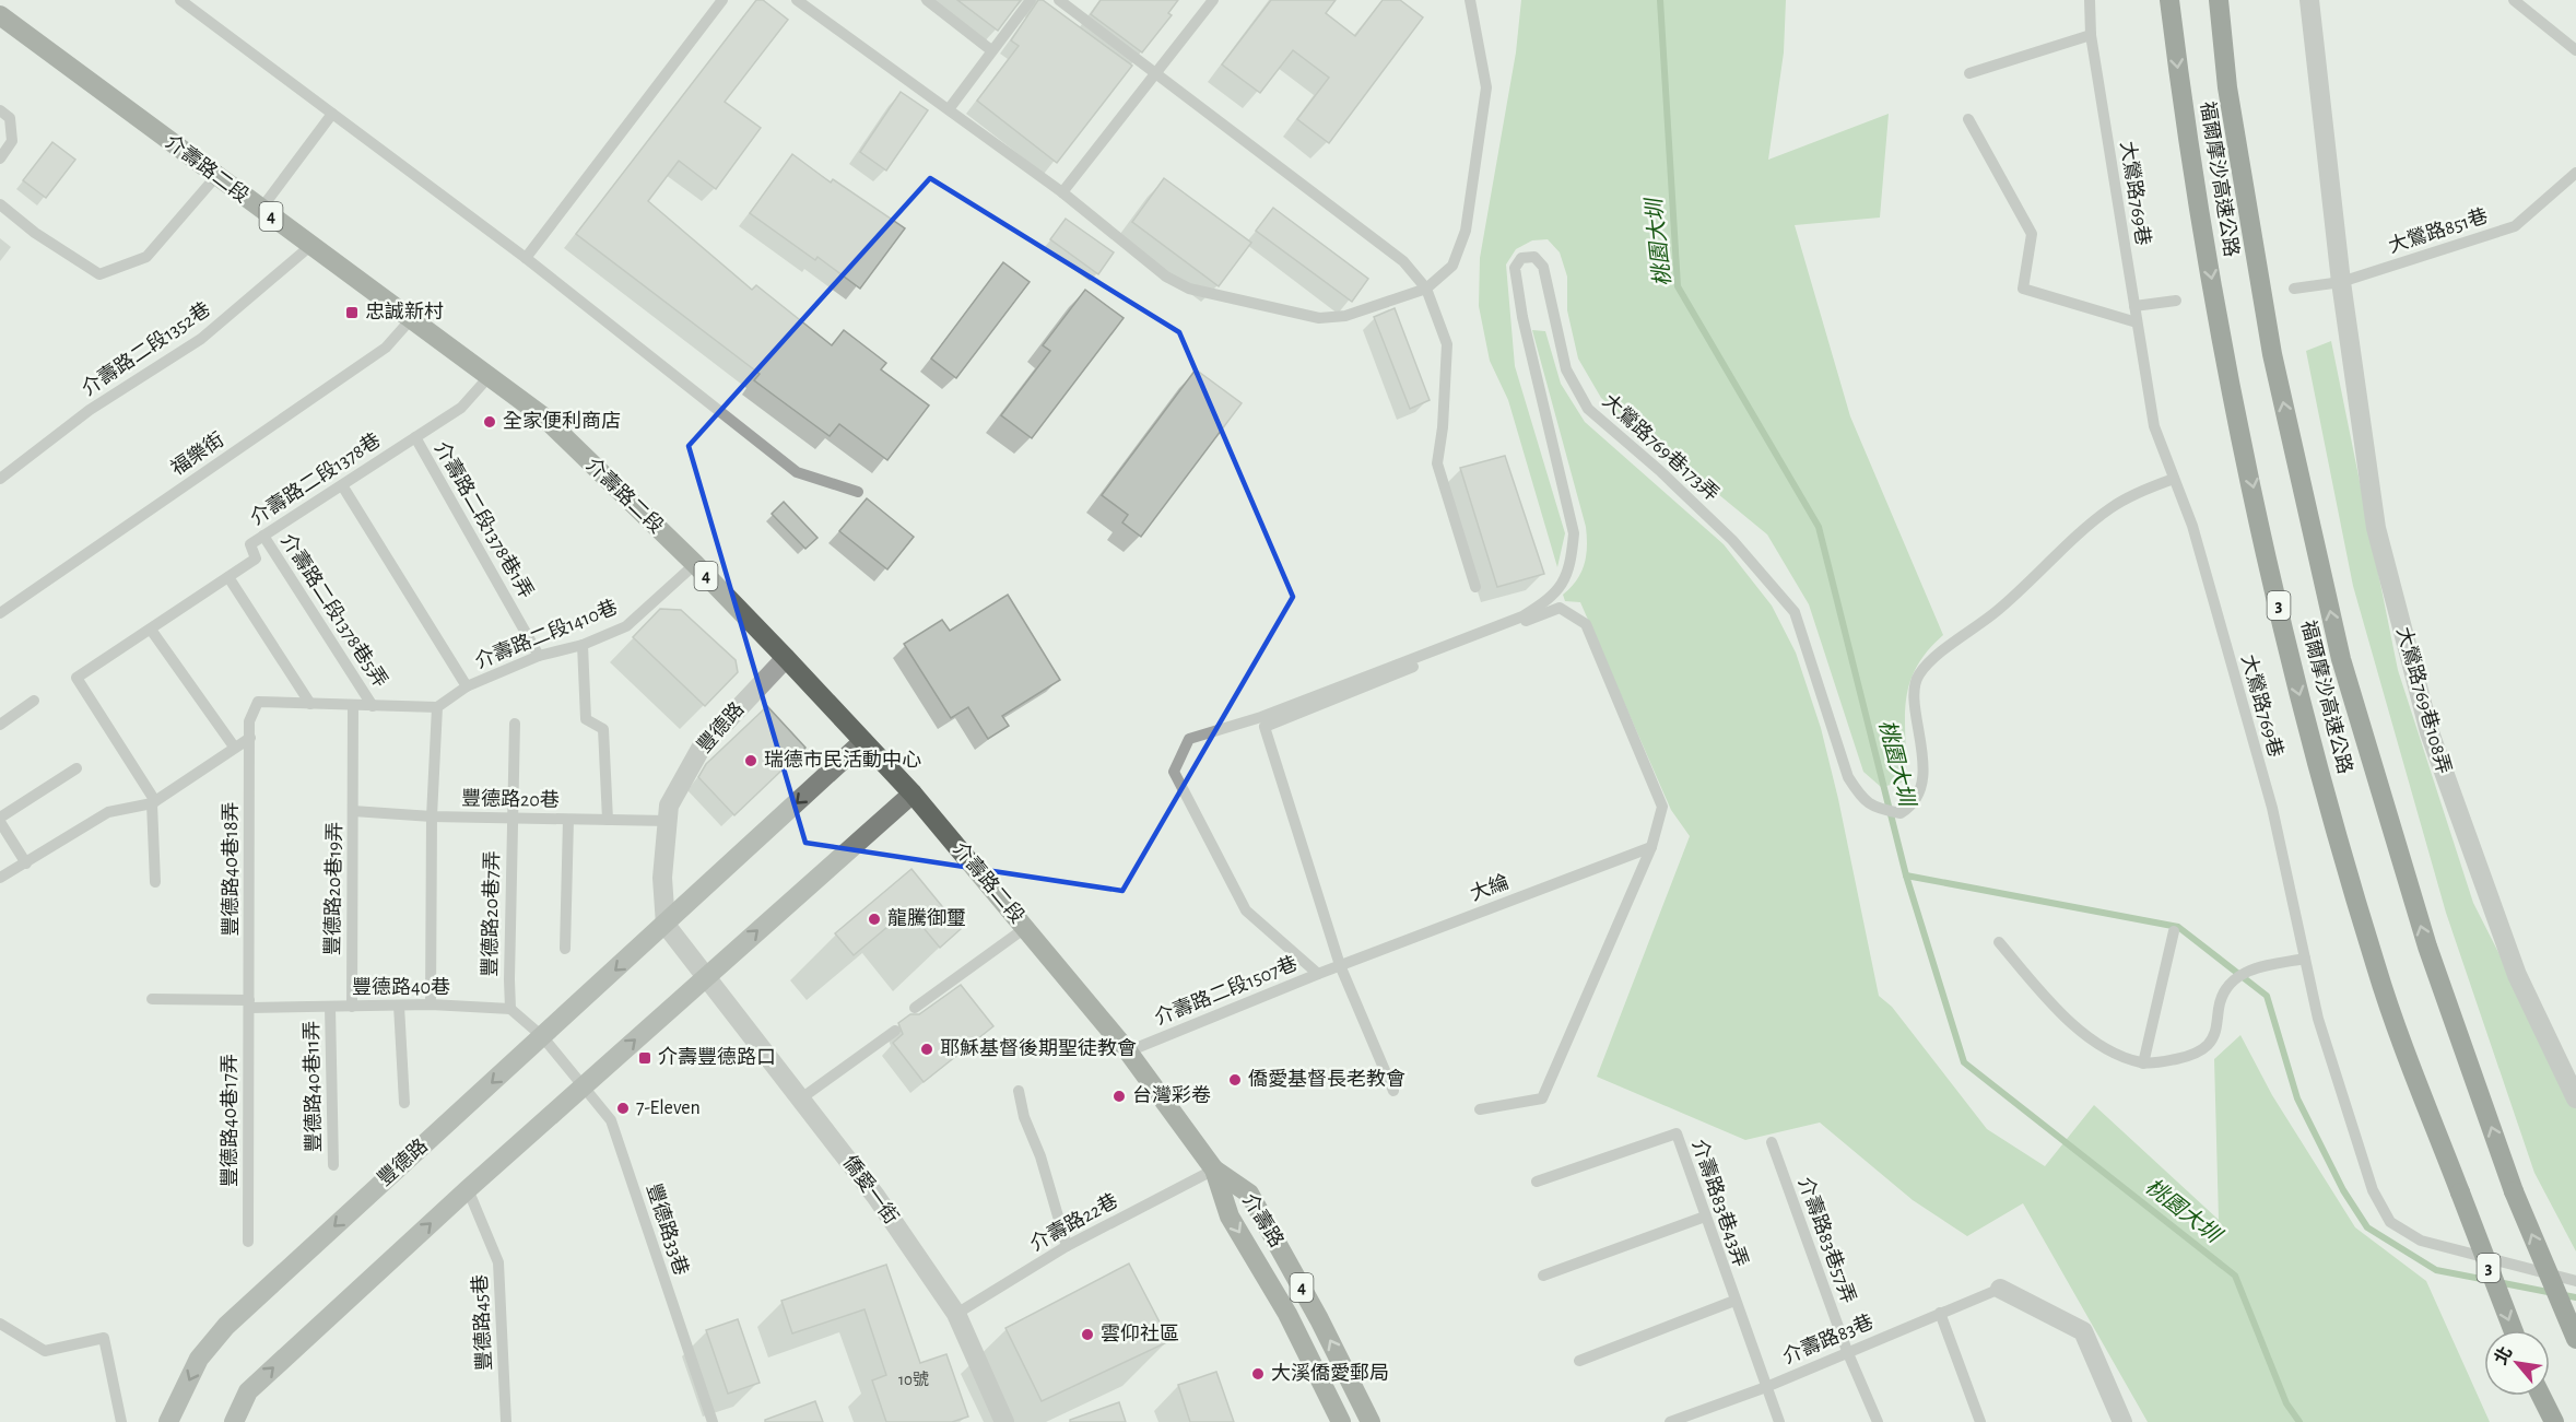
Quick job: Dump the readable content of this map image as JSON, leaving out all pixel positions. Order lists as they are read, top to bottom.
{
  "streets": {
    "highway": ["福爾摩沙高速公路", "3"],
    "main road": [
      "介壽路二段",
      "4",
      "豐德路",
      "介壽路"
    ],
    "street": ["大鶯路769巷108弄", "僑愛一街"],
    "lane": [
      "大鶯路769巷",
      "大鶯路851巷",
      "介壽路二段1352巷",
      "大鶯路769巷173弄",
      "福樂街",
      "介壽路二段1378巷",
      "介壽路二段1378巷1弄",
      "介壽路二段1378巷5弄",
      "介壽路二段1410巷",
      "豐德路20巷",
      "豐德路40巷18弄",
      "豐德路20巷19弄",
      "大綸",
      "豐德路20巷7弄",
      "豐德路40巷",
      "介壽路二段1507巷",
      "豐德路40巷11弄",
      "豐德路40巷17弄",
      "介壽路83巷43弄",
      "介壽路22巷",
      "豐德路33巷",
      "介壽路83巷57弄",
      "豐德路45巷",
      "介壽路83巷"
    ]
  },
  "crossings": [
    ["介壽路二段", "介壽路二段1352巷"],
    ["介壽路二段", "福樂街"],
    ["介壽路二段", "介壽路二段1378巷"],
    ["介壽路二段", "介壽路二段1410巷"],
    ["介壽路二段", "豐德路"],
    ["介壽路二段", "介壽路二段1507巷"],
    ["介壽路二段", "介壽路"],
    ["大鶯路769巷", "大鶯路769巷173弄"],
    ["大鶯路851巷", "大鶯路769巷108弄"],
    ["大鶯路769巷173弄", "介壽路二段1507巷"],
    ["介壽路二段1378巷", "介壽路二段1378巷1弄"],
    ["介壽路二段1378巷", "介壽路二段1378巷5弄"],
    ["介壽路二段1378巷1弄", "介壽路二段1410巷"],
    ["豐德路", "豐德路20巷"],
    ["豐德路", "豐德路33巷"],
    ["豐德路20巷", "豐德路20巷19弄"],
    ["豐德路20巷", "豐德路20巷7弄"],
    ["豐德路40巷18弄", "豐德路40巷"],
    ["豐德路40巷18弄", "豐德路40巷17弄"],
    ["豐德路20巷19弄", "豐德路40巷"],
    ["大綸", "介壽路二段1507巷"],
    ["豐德路20巷7弄", "豐德路40巷"],
    ["豐德路40巷", "豐德路40巷11弄"],
    ["豐德路40巷", "豐德路40巷17弄"],
    ["介壽路二段1507巷", "介壽路"],
    ["僑愛一街", "介壽路22巷"],
    ["介壽路83巷43弄", "介壽路83巷"],
    ["介壽路", "介壽路22巷"],
    ["介壽路83巷57弄", "介壽路83巷"]
  ],
  "one_way": ["豐德路"],
  "water": ["桃園大圳"],
  "places": {
    "transit": ["忠誠新村", "介壽豐德路口"],
    "other": [
      "全家便利商店",
      "瑞德市民活動中心",
      "龍騰御璽",
      "耶穌基督後期聖徒教會",
      "僑愛基督長老教會",
      "台灣彩卷",
      "7-Eleven",
      "雲仰社區",
      "大溪僑愛郵局"
    ]
  },
  "house_numbers": ["10號"],
  "north": "top left"
}
